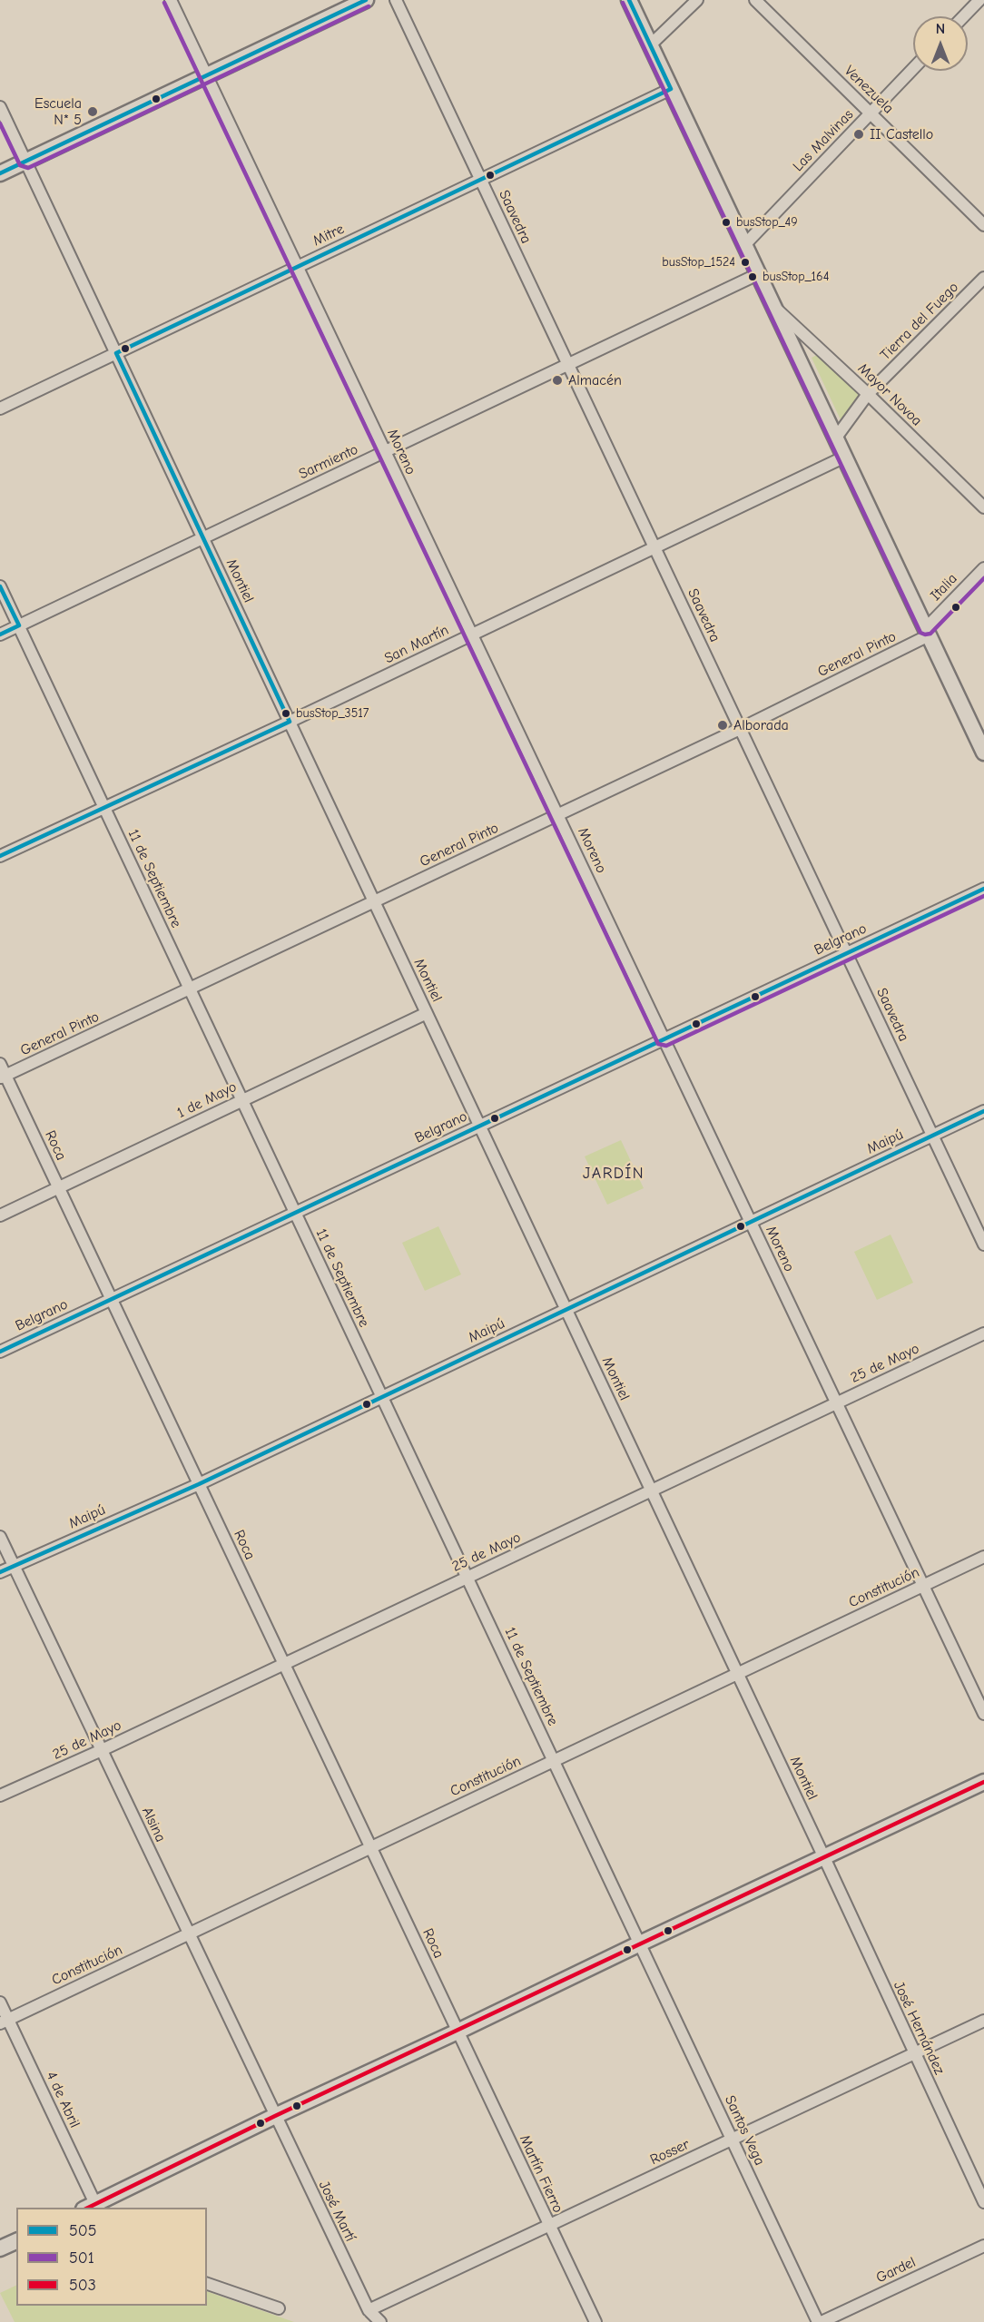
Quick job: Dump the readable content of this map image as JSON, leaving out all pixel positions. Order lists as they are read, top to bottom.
{
  "streets": {
    "street": [
      "Venezuela",
      "Las Malvinas",
      "Saavedra",
      "Mitre",
      "Tierra del Fuego",
      "Mayor Novoa",
      "Moreno",
      "Sarmiento",
      "Montiel",
      "Italia",
      "San Martín",
      "General Pinto",
      "11 de Septiembre",
      "Belgrano",
      "1 de Mayo",
      "Maipú",
      "Roca",
      "25 de Mayo",
      "Constitución",
      "Alsina",
      "José Hernández",
      "4 de Abril",
      "Santos Vega",
      "Rosser",
      "Martín Fierro",
      "José Martí",
      "Gardel"
    ]
  },
  "crossings": [
    ["Venezuela", "Las Malvinas"],
    ["Saavedra", "Mitre"],
    ["Saavedra", "Sarmiento"],
    ["Saavedra", "San Martín"],
    ["Saavedra", "General Pinto"],
    ["Saavedra", "Belgrano"],
    ["Saavedra", "Maipú"],
    ["Mitre", "Moreno"],
    ["Mitre", "Montiel"],
    ["Tierra del Fuego", "Mayor Novoa"],
    ["Moreno", "Sarmiento"],
    ["Moreno", "San Martín"],
    ["Moreno", "General Pinto"],
    ["Moreno", "Belgrano"],
    ["Moreno", "Maipú"],
    ["Moreno", "25 de Mayo"],
    ["Moreno", "Constitución"],
    ["Sarmiento", "Montiel"],
    ["Sarmiento", "11 de Septiembre"],
    ["Montiel", "San Martín"],
    ["Montiel", "General Pinto"],
    ["Montiel", "Belgrano"],
    ["Montiel", "1 de Mayo"],
    ["Montiel", "Maipú"],
    ["Montiel", "25 de Mayo"],
    ["Montiel", "Constitución"],
    ["Montiel", "José Hernández"],
    ["Italia", "General Pinto"],
    ["San Martín", "11 de Septiembre"],
    ["General Pinto", "11 de Septiembre"],
    ["General Pinto", "Roca"],
    ["11 de Septiembre", "Belgrano"],
    ["11 de Septiembre", "1 de Mayo"],
    ["11 de Septiembre", "Maipú"],
    ["11 de Septiembre", "25 de Mayo"],
    ["11 de Septiembre", "Constitución"],
    ["11 de Septiembre", "Santos Vega"],
    ["Belgrano", "Roca"],
    ["1 de Mayo", "Roca"],
    ["Maipú", "Roca"],
    ["Maipú", "Alsina"],
    ["Roca", "25 de Mayo"],
    ["Roca", "Constitución"],
    ["Roca", "Martín Fierro"],
    ["25 de Mayo", "Alsina"],
    ["Constitución", "Alsina"],
    ["Constitución", "4 de Abril"],
    ["Alsina", "José Martí"],
    ["José Hernández", "Rosser"],
    ["Santos Vega", "Rosser"],
    ["Santos Vega", "Gardel"],
    ["Rosser", "Martín Fierro"],
    ["Rosser", "José Martí"]
  ],
  "districts": ["JARDÍN"],
  "places": [
    "Escuela N* 5",
    "II Castello",
    "busStop_49",
    "busStop_1524",
    "busStop_164",
    "Almacén",
    "busStop_3517",
    "Alborada"
  ],
  "lines": ["transit line 505", "transit line 501", "transit line 503"],
  "legend": ["505", "501", "503"],
  "north": "top"
}
